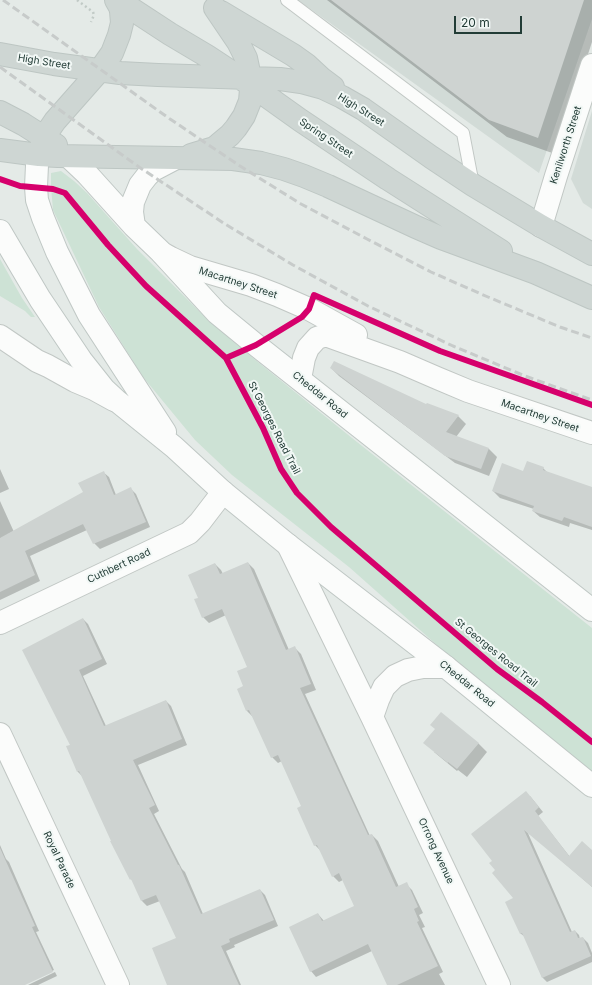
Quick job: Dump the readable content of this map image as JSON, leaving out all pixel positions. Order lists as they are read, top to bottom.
{
  "streets": {
    "main road": ["High Street", "Spring Street", "Cheddar Road"],
    "street": [
      "Kenilworth Street",
      "Macartney Street",
      "Cuthbert Road",
      "Orrong Avenue",
      "Royal Parade"
    ],
    "cycle path": ["St Georges Road Trail"]
  },
  "crossings": [
    ["High Street", "Spring Street"],
    ["High Street", "Kenilworth Street"],
    ["High Street", "Cheddar Road"],
    ["Spring Street", "Cheddar Road"],
    ["Macartney Street", "Cheddar Road"],
    ["Cheddar Road", "Cuthbert Road"],
    ["Cheddar Road", "Orrong Avenue"]
  ],
  "scale_bar": "20 m"
}
